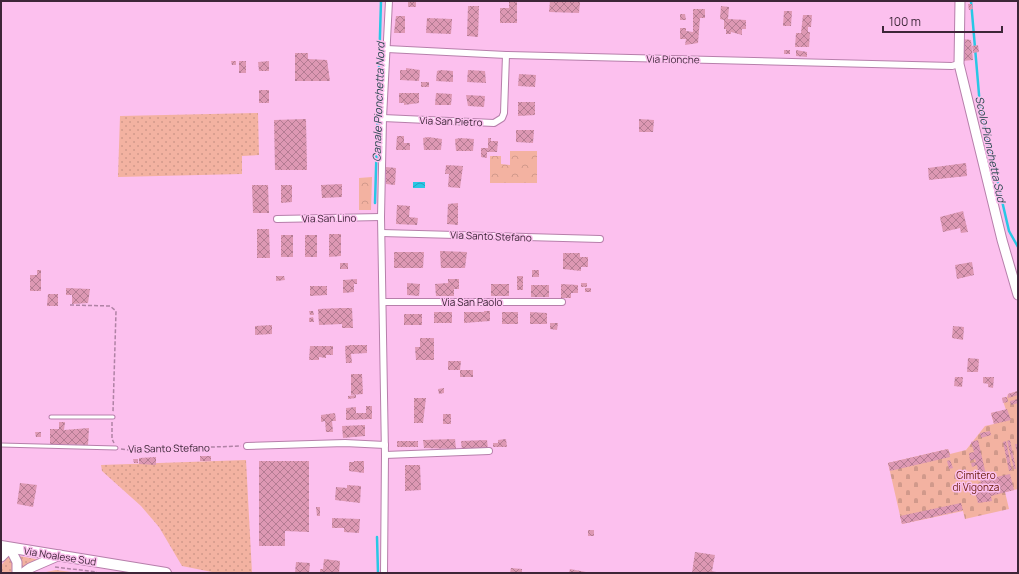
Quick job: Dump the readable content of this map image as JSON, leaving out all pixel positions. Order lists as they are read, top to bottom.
{
  "streets": {
    "main road": ["Via Noalese Sud"],
    "street": [
      "Via Pionche",
      "Via San Pietro",
      "Via San Lino",
      "Via Santo Stefano",
      "Via San Paolo"
    ]
  },
  "crossings": [
    ["Via Pionche", "Via San Pietro"]
  ],
  "water": ["Canale Pionchetta Nord", "Scolo Pionchetta Sud"],
  "parks": ["Cimitero di Vigonza"],
  "scale_bar": "100 m"
}
